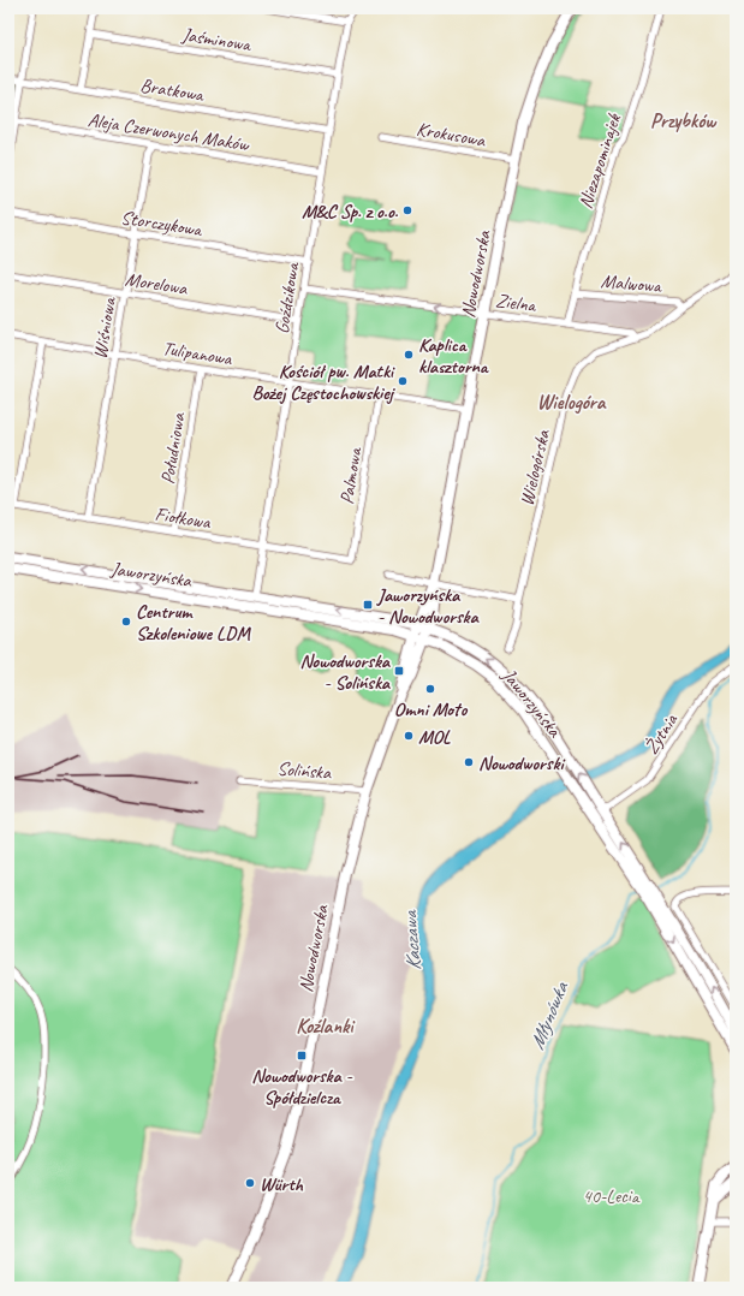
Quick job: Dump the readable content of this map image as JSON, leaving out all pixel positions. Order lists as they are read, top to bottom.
{
  "streets": {
    "main road": ["Nowodworska", "Jaworzyńska"],
    "street": [
      "Jaśminowa",
      "Bratkowa",
      "Aleja Czerwonych Maków",
      "Krokusowa",
      "Niezapominajek",
      "Storczykowa",
      "Morelowa",
      "Malwowa",
      "Goździkowa",
      "Zielna",
      "Wiśniowa",
      "Tulipanowa",
      "Południowa",
      "Wielogórska",
      "Palmowa",
      "Fiołkowa",
      "Żytnia",
      "Solińska"
    ]
  },
  "crossings": [
    ["Jaśminowa", "Goździkowa"],
    ["Bratkowa", "Goździkowa"],
    ["Aleja Czerwonych Maków", "Goździkowa"],
    ["Aleja Czerwonych Maków", "Wiśniowa"],
    ["Krokusowa", "Nowodworska"],
    ["Niezapominajek", "Malwowa"],
    ["Niezapominajek", "Zielna"],
    ["Storczykowa", "Goździkowa"],
    ["Storczykowa", "Wiśniowa"],
    ["Nowodworska", "Zielna"],
    ["Nowodworska", "Tulipanowa"],
    ["Nowodworska", "Jaworzyńska"],
    ["Nowodworska", "Solińska"],
    ["Morelowa", "Goździkowa"],
    ["Morelowa", "Wiśniowa"],
    ["Malwowa", "Wielogórska"],
    ["Goździkowa", "Zielna"],
    ["Goździkowa", "Tulipanowa"],
    ["Goździkowa", "Fiołkowa"],
    ["Goździkowa", "Jaworzyńska"],
    ["Zielna", "Wielogórska"],
    ["Wiśniowa", "Tulipanowa"],
    ["Wiśniowa", "Fiołkowa"],
    ["Tulipanowa", "Południowa"],
    ["Tulipanowa", "Palmowa"],
    ["Południowa", "Fiołkowa"],
    ["Palmowa", "Fiołkowa"],
    ["Jaworzyńska", "Żytnia"]
  ],
  "one_way": ["Zielna"],
  "districts": ["Przybków", "Wielogóra", "Koźlanki"],
  "water": ["Kaczawa", "Młynówka"],
  "parks": ["40-Lecia"],
  "places": {
    "other": [
      "M&C Sp. z o.o.",
      "Kaplica klasztorna",
      "Kościół pw. Matki Bożej Częstochowskiej",
      "Centrum Szkoleniowe LDM",
      "Omni Moto",
      "MOL",
      "Nowodworski",
      "Würth"
    ],
    "transit": ["Jaworzyńska - Nowodworska", "Nowodworska - Solińska", "Nowodworska - Spółdzielcza"]
  }
}
